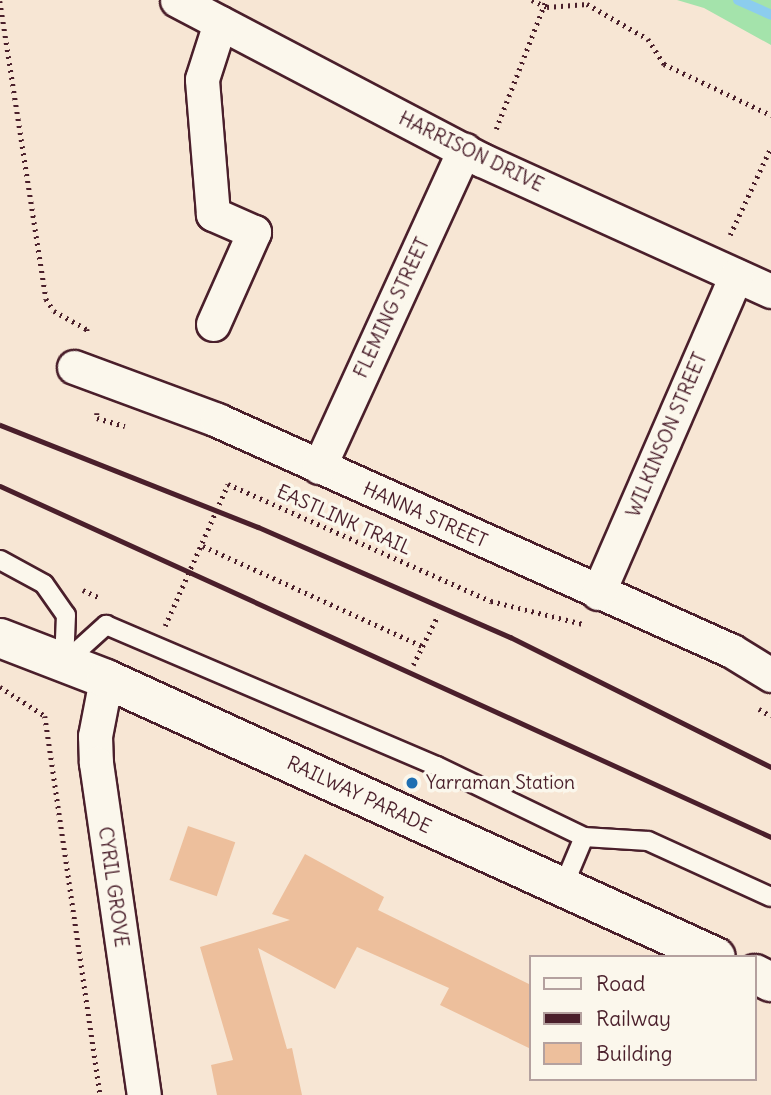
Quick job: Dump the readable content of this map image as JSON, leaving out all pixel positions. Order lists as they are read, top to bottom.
{
  "streets": {
    "main road": ["RAILWAY PARADE"],
    "street": [
      "HARRISON DRIVE",
      "FLEMING STREET",
      "WILKINSON STREET",
      "HANNA STREET",
      "CYRIL GROVE"
    ],
    "path": ["EASTLINK TRAIL"]
  },
  "crossings": [
    ["HARRISON DRIVE", "FLEMING STREET"],
    ["HARRISON DRIVE", "WILKINSON STREET"],
    ["FLEMING STREET", "HANNA STREET"],
    ["WILKINSON STREET", "HANNA STREET"],
    ["WILKINSON STREET", "EASTLINK TRAIL"],
    ["HANNA STREET", "EASTLINK TRAIL"],
    ["RAILWAY PARADE", "CYRIL GROVE"]
  ],
  "places": ["Yarraman Station"],
  "legend": ["Road", "Railway", "Building"]
}
